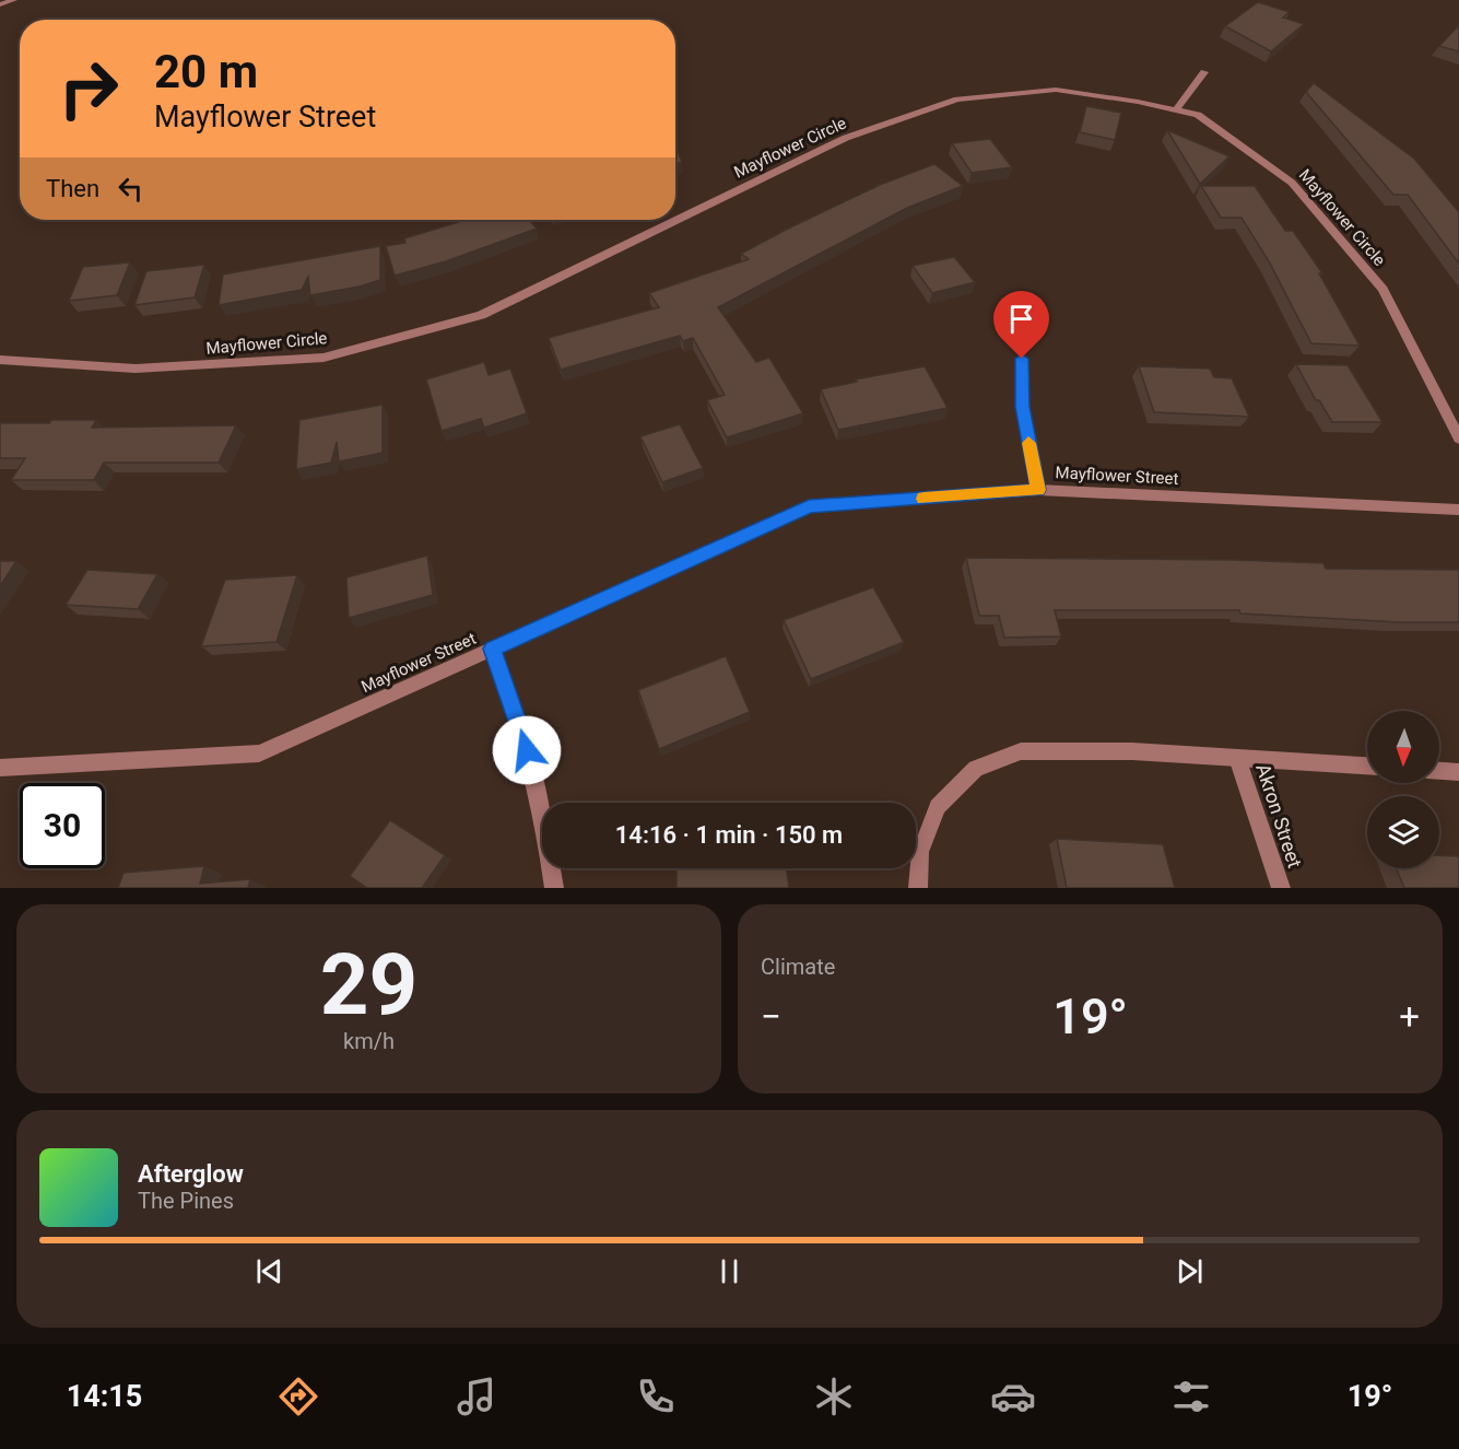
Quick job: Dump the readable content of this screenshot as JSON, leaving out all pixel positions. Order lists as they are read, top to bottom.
{
  "streets": {
    "street": ["Mayflower Circle", "Mayflower Street", "Akron Street"]
  },
  "north": "bottom",
  "page": {
    "turn": ["20 m", "Mayflower Street"],
    "then": "Then",
    "limit": "30",
    "trip": "14:16 · 1 min · 150 m",
    "tile": [
      ["29", "km/h"],
      "Climate"
    ],
    "heat": ["−", "19°", "+"],
    "song": ["Afterglow", "The Pines"],
    "tabs": ["14:15", "19°"]
  }
}
